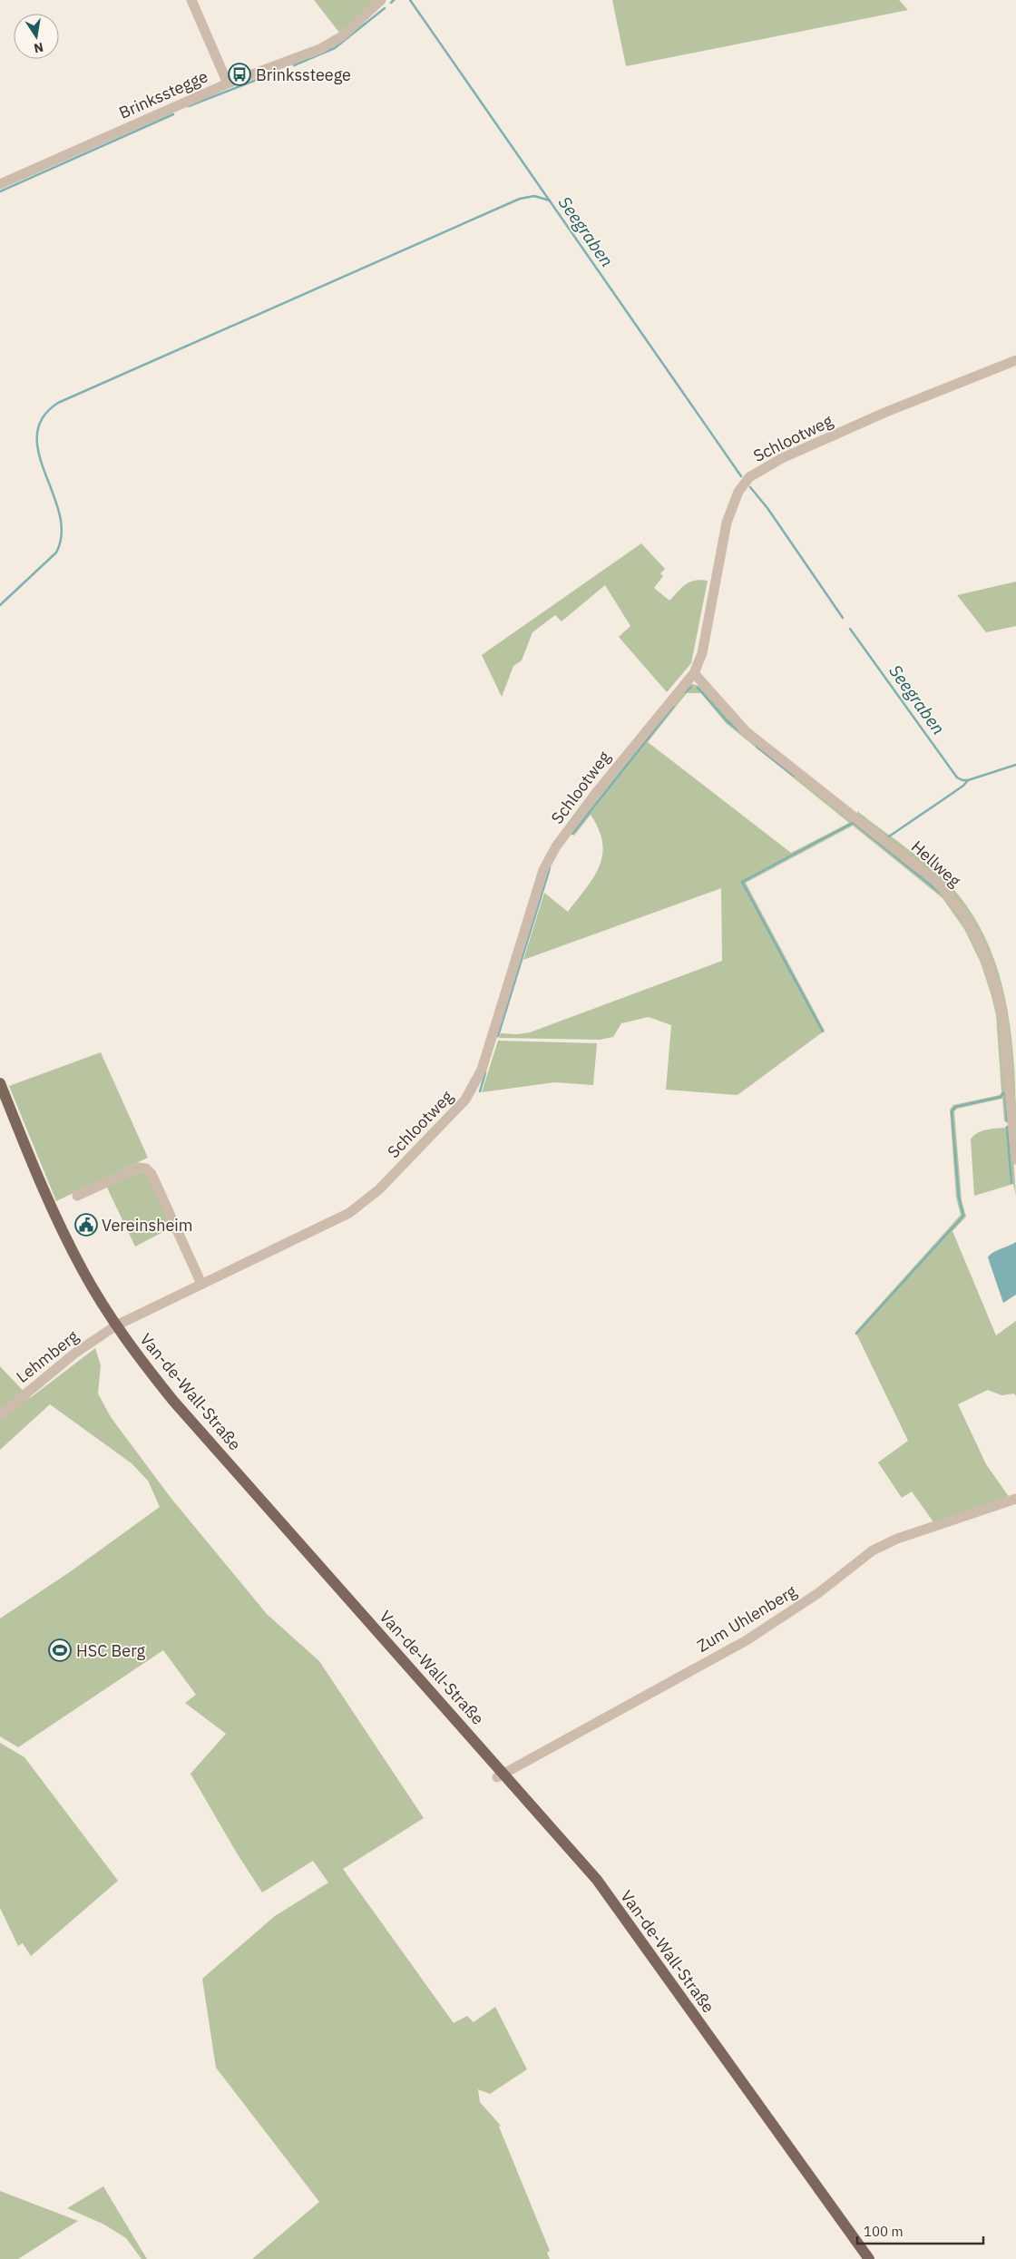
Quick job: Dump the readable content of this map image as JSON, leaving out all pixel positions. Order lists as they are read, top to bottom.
{
  "streets": {
    "main road": ["Van-de-Wall-Straße"],
    "street": [
      "Brinksstegge",
      "Schlootweg",
      "Hellweg",
      "Lehmberg",
      "Zum Uhlenberg"
    ]
  },
  "crossings": [
    ["Schlootweg", "Hellweg"],
    ["Schlootweg", "Lehmberg"],
    ["Schlootweg", "Van-de-Wall-Straße"],
    ["Lehmberg", "Van-de-Wall-Straße"],
    ["Van-de-Wall-Straße", "Zum Uhlenberg"]
  ],
  "water": ["Seegraben"],
  "places": {
    "bus stop": ["Brinkssteege"],
    "public building": ["Vereinsheim"],
    "sports": ["HSC Berg"]
  },
  "scale_bar": "100 m",
  "north": "bottom"
}
